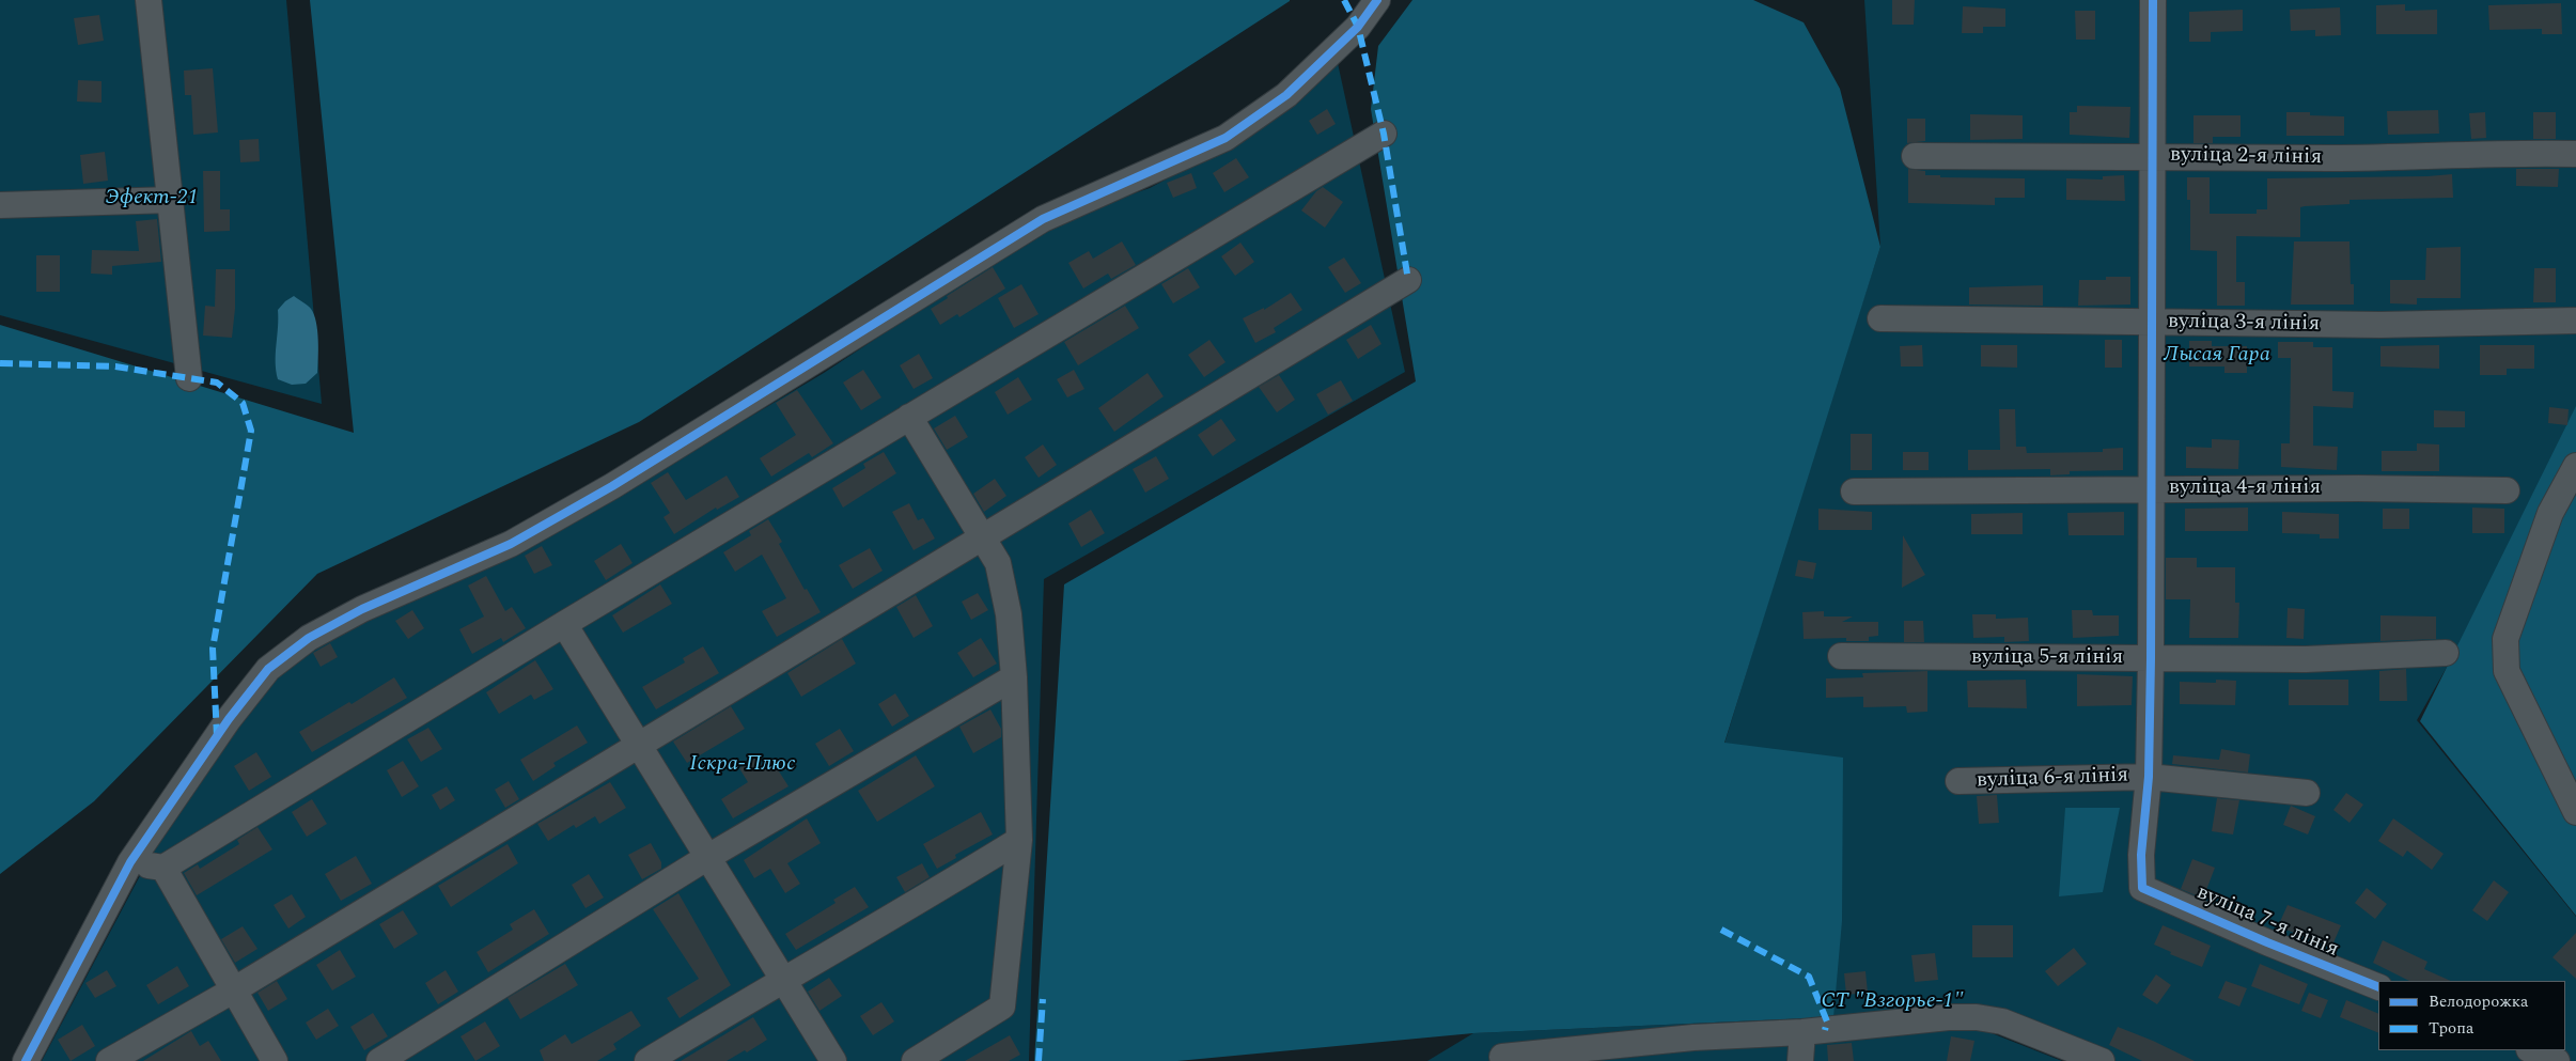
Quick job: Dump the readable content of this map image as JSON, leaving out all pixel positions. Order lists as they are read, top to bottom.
{
  "streets": {
    "street": [
      "вуліца 2-я лінія",
      "вуліца 3-я лінія",
      "вуліца 4-я лінія",
      "вуліца 5-я лінія",
      "вуліца 6-я лінія",
      "вуліца 7-я лінія"
    ]
  },
  "crossings": [
    ["вуліца 6-я лінія", "вуліца 7-я лінія"]
  ],
  "parks": [
    "Эфект-21",
    "Лысая Гара",
    "Іскра-Плюс",
    "СТ \"Взгорье-1\""
  ],
  "legend": ["Велодорожка", "Тропа"]
}
